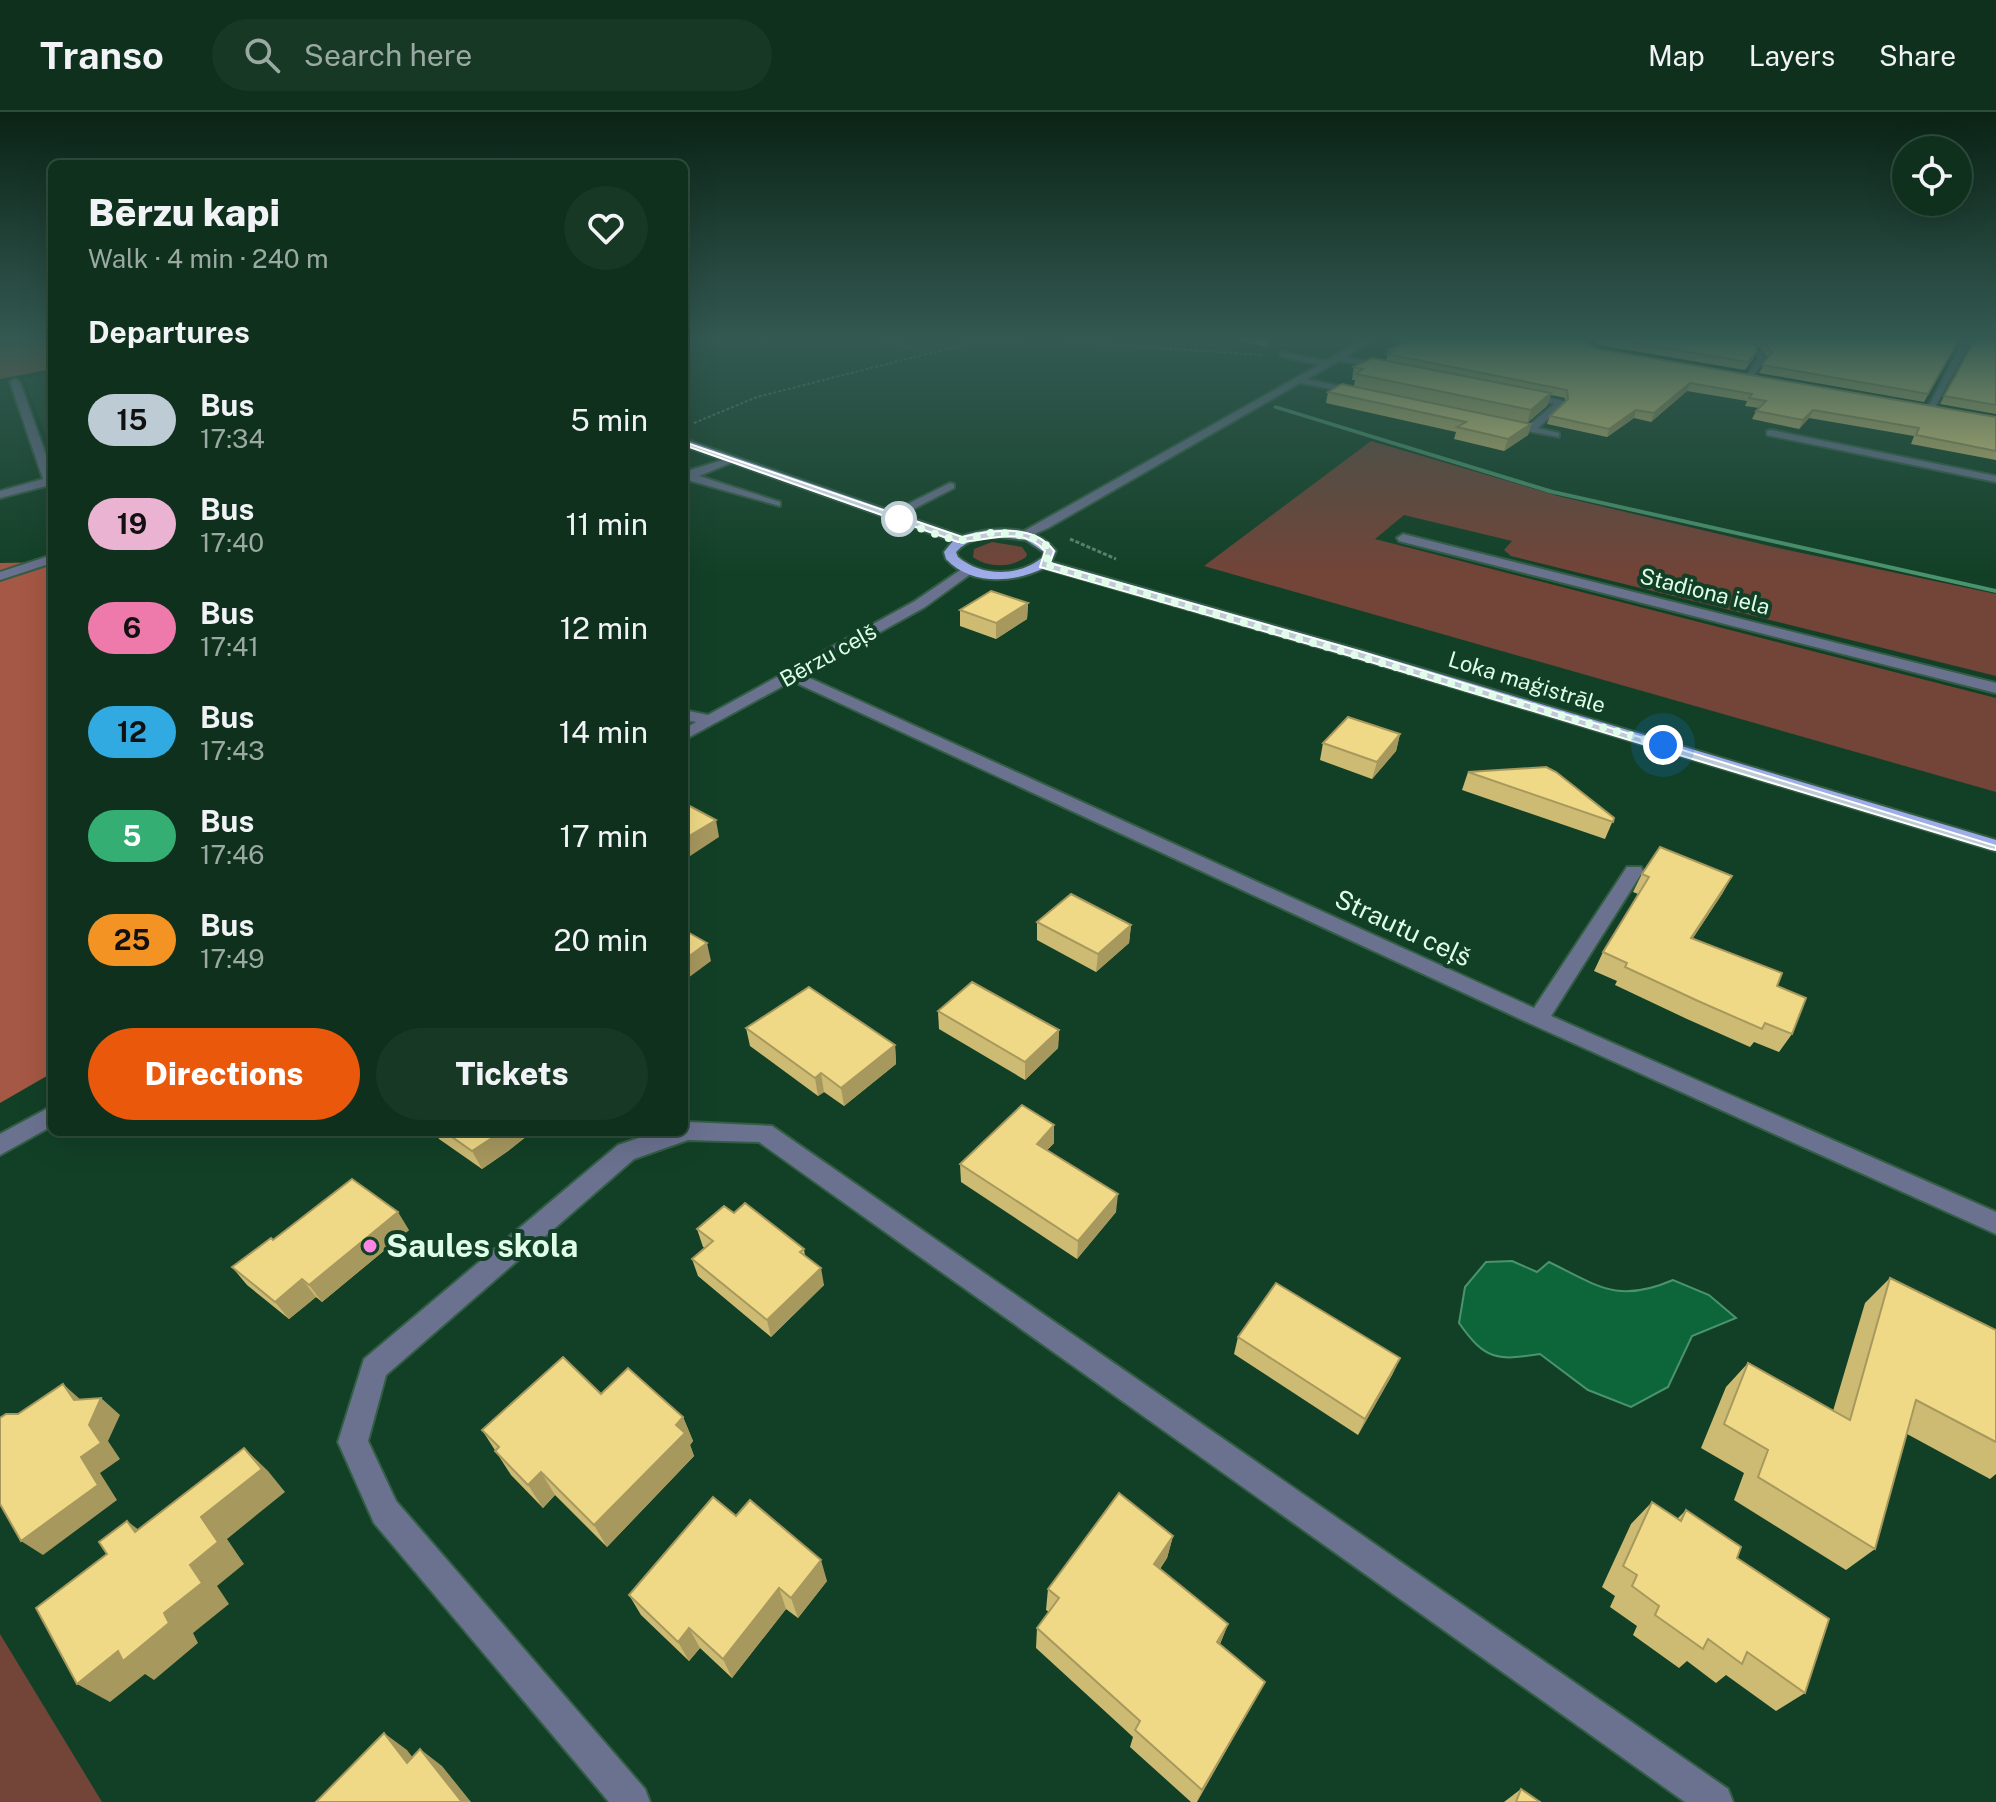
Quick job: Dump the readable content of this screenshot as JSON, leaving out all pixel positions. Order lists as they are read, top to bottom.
{
  "streets": {
    "main road": ["Loka maģistrāle"],
    "street": ["Stadiona iela", "Bērzu ceļš", "Strautu ceļš"]
  },
  "crossings": [
    ["Bērzu ceļš", "Loka maģistrāle"],
    ["Bērzu ceļš", "Strautu ceļš"]
  ],
  "places": ["Saules skola"],
  "lines": ["bus line 15"],
  "page": {
    "header": "Transo",
    "search": "Search here",
    "nav": ["Map", "Layers", "Share"],
    "heading": [
      ["Bērzu kapi", "Walk · 4 min · 240 m"],
      "Departures"
    ],
    "list": [
      {
        "mark": "15",
        "name": "Bus",
        "note": "17:34",
        "value": "5 min"
      },
      {
        "mark": "19",
        "name": "Bus",
        "note": "17:40",
        "value": "11 min"
      },
      {
        "mark": "6",
        "name": "Bus",
        "note": "17:41",
        "value": "12 min"
      },
      {
        "mark": "12",
        "name": "Bus",
        "note": "17:43",
        "value": "14 min"
      },
      {
        "mark": "5",
        "name": "Bus",
        "note": "17:46",
        "value": "17 min"
      },
      {
        "mark": "25",
        "name": "Bus",
        "note": "17:49",
        "value": "20 min"
      }
    ],
    "buttons": ["Directions", "Tickets"]
  }
}
